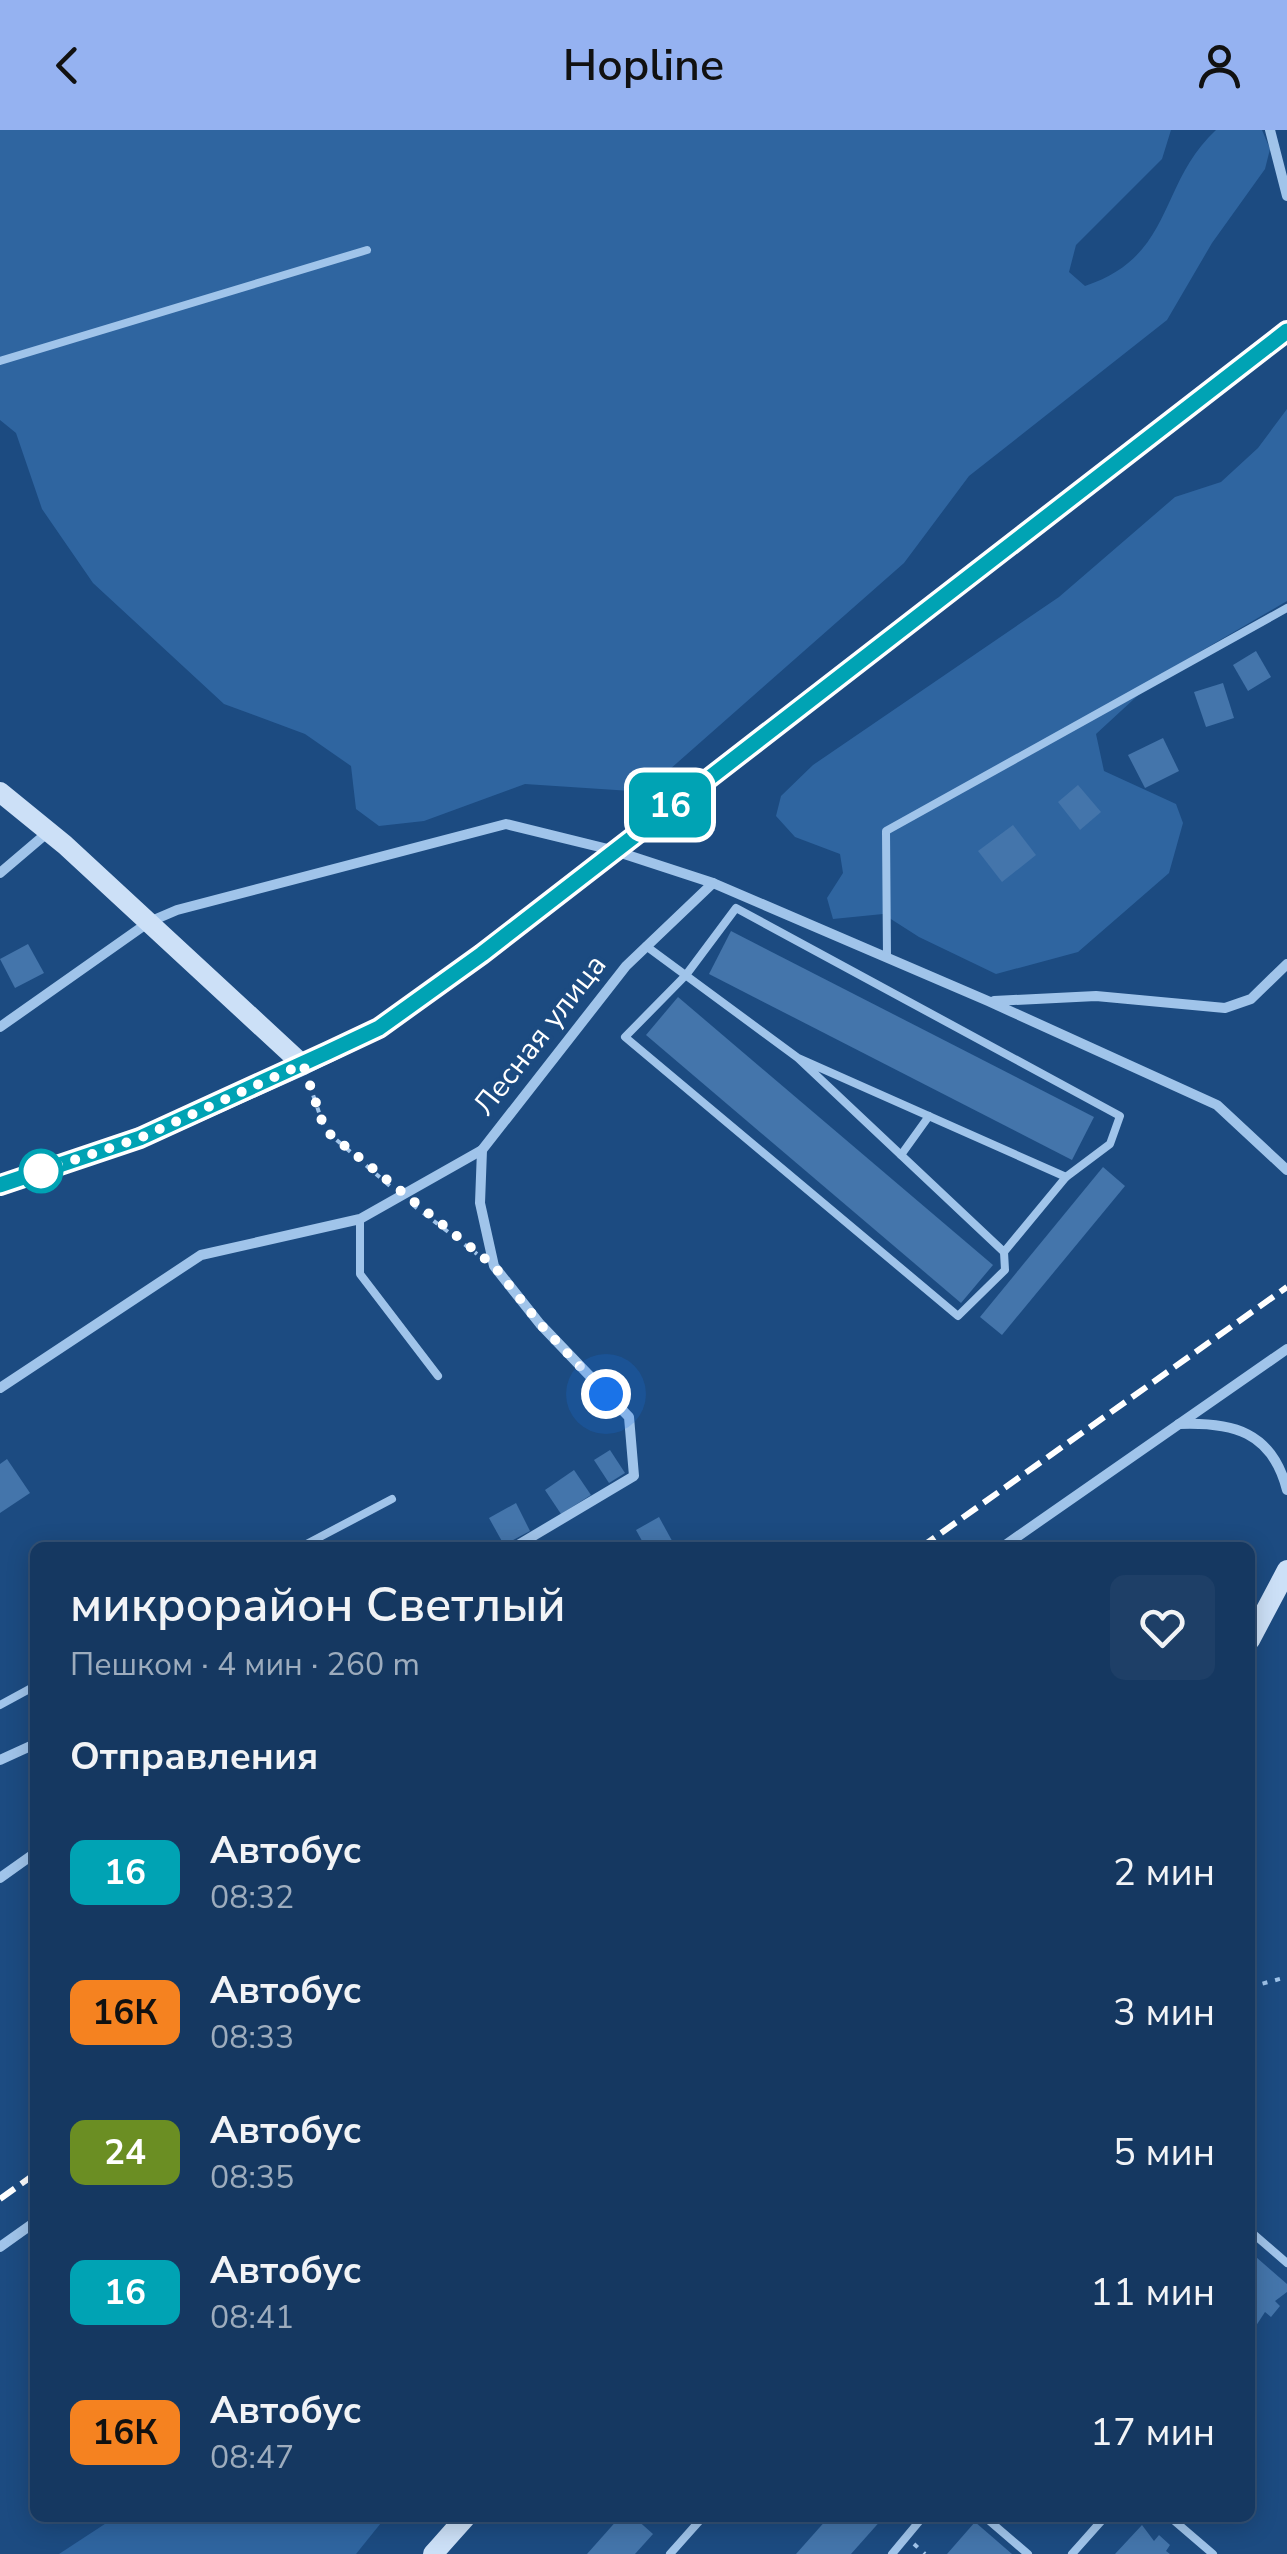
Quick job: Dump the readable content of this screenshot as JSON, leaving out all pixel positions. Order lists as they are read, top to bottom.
{
  "streets": {
    "street": ["Лесная улица"]
  },
  "lines": ["bus line 16"],
  "page": {
    "header": "Hopline",
    "on_map": "16",
    "heading": [
      ["микрорайон Светлый", "Пешком · 4 мин · 260 m"],
      "Отправления"
    ],
    "list": [
      {
        "mark": "16",
        "name": "Автобус",
        "note": "08:32",
        "value": "2 мин"
      },
      {
        "mark": "16К",
        "name": "Автобус",
        "note": "08:33",
        "value": "3 мин"
      },
      {
        "mark": "24",
        "name": "Автобус",
        "note": "08:35",
        "value": "5 мин"
      },
      {
        "mark": "16",
        "name": "Автобус",
        "note": "08:41",
        "value": "11 мин"
      },
      {
        "mark": "16К",
        "name": "Автобус",
        "note": "08:47",
        "value": "17 мин"
      }
    ]
  }
}
